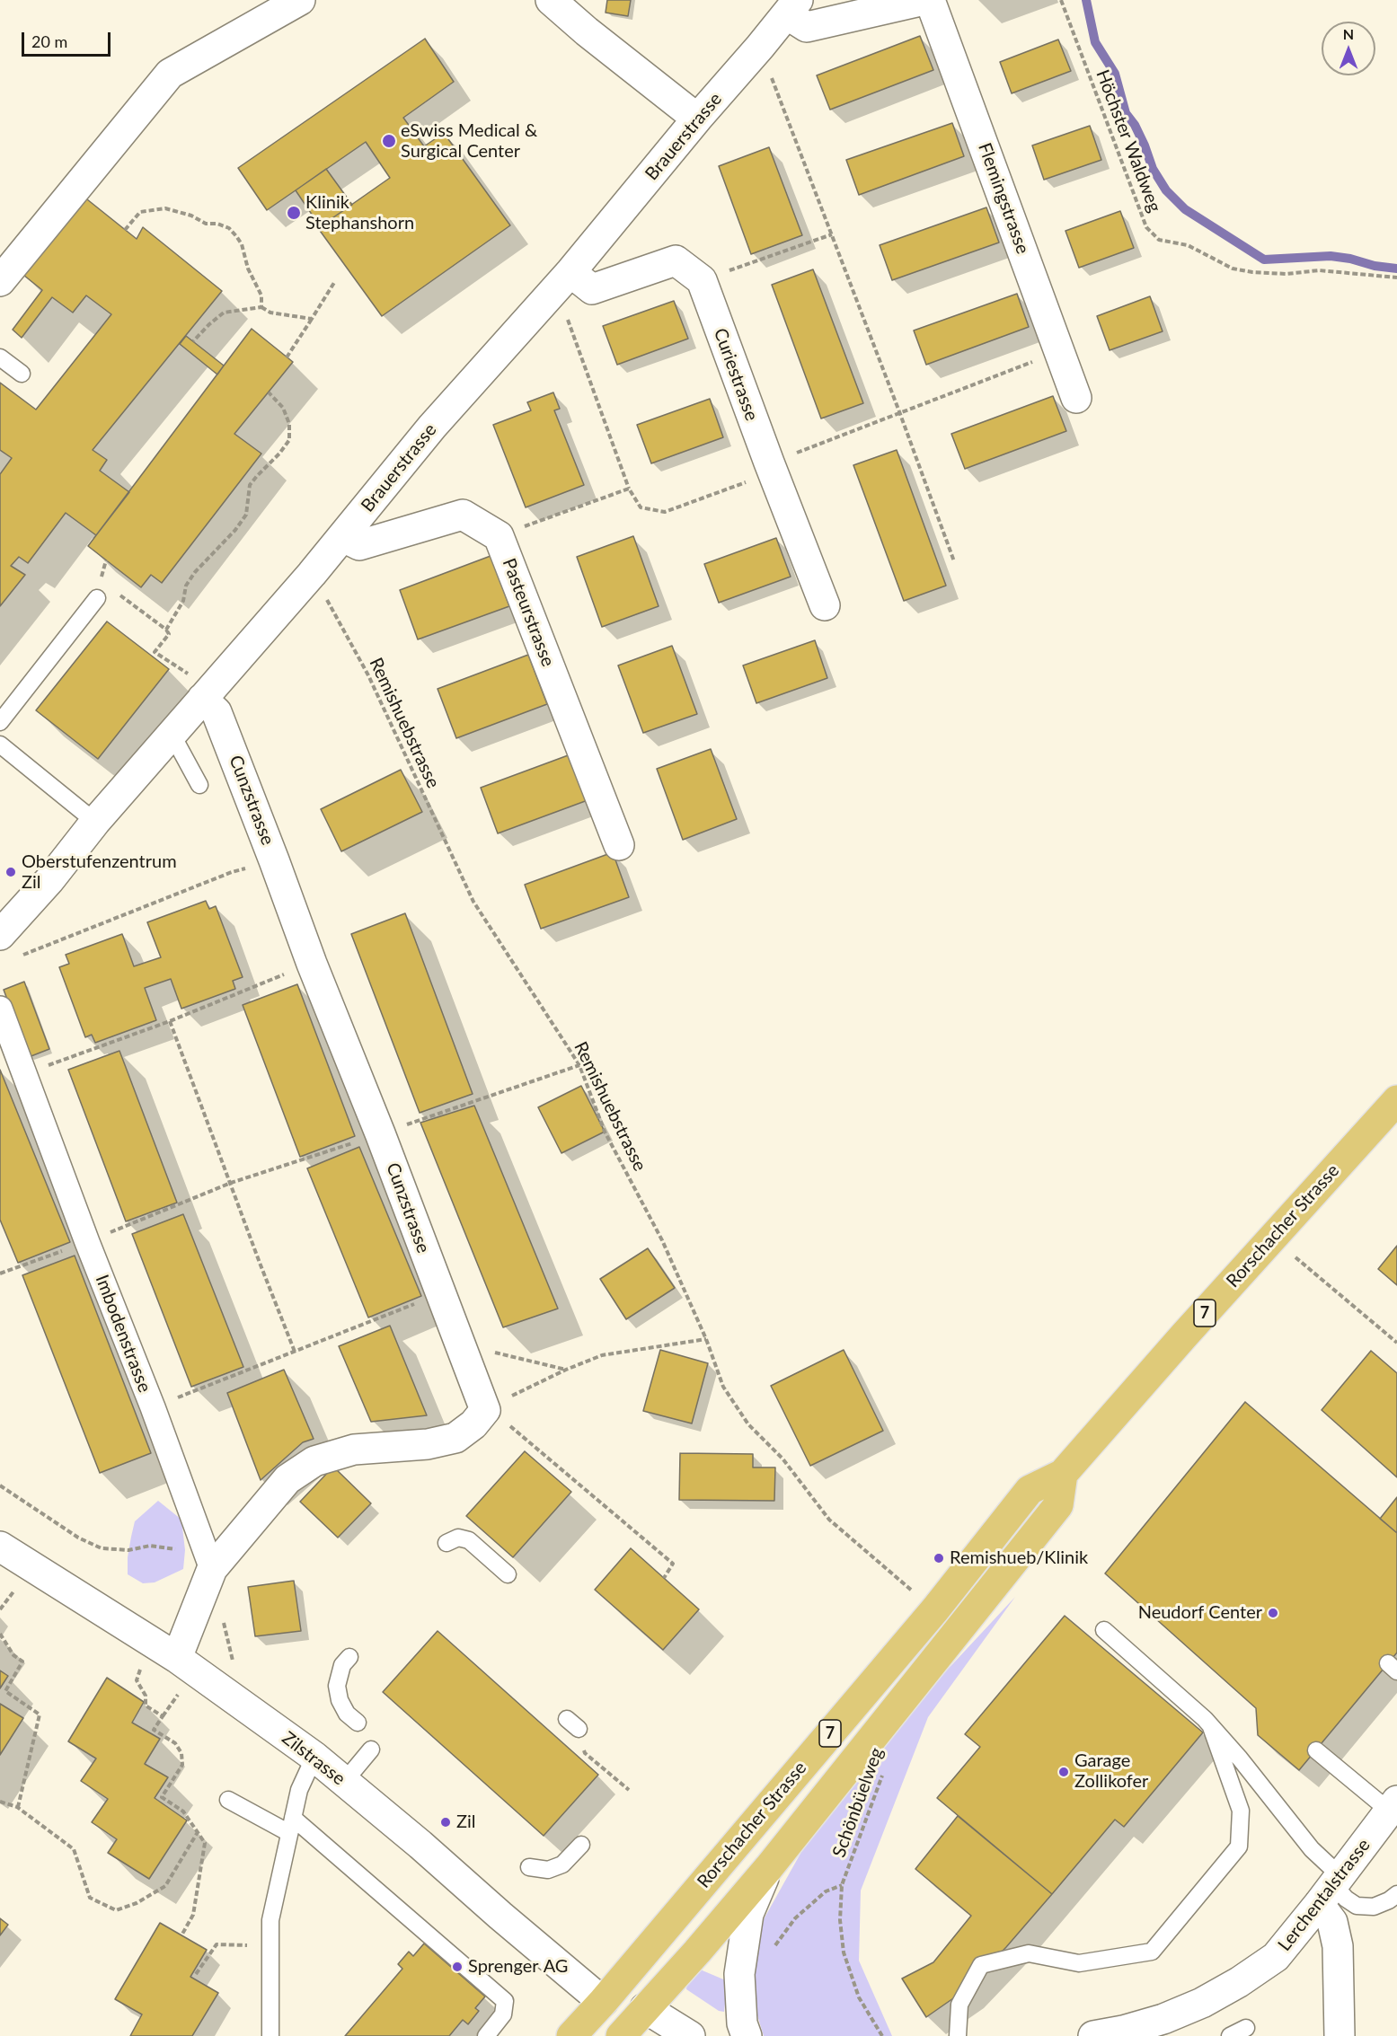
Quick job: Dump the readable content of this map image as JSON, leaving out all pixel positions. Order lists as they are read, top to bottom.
{
  "streets": {
    "main road": ["Rorschacher Strasse", "7"],
    "street": [
      "Brauerstrasse",
      "Flemingstrasse",
      "Curiestrasse",
      "Pasteurstrasse",
      "Cunzstrasse",
      "Imbodenstrasse",
      "Zilstrasse",
      "Lerchentalstrasse"
    ],
    "path": ["Höchster Waldweg", "Remishuebstrasse", "Schönbüelweg"]
  },
  "crossings": [
    ["Brauerstrasse", "Pasteurstrasse"],
    ["Brauerstrasse", "Remishuebstrasse"],
    ["Brauerstrasse", "Cunzstrasse"],
    ["Remishuebstrasse", "Rorschacher Strasse"],
    ["Rorschacher Strasse", "7"],
    ["Rorschacher Strasse", "Zilstrasse"]
  ],
  "places": [
    "eSwiss Medical & Surgical Center",
    "Klinik Stephanshorn",
    "Oberstufenzentrum Zil",
    "Remishueb/Klinik",
    "Neudorf Center",
    "Garage Zollikofer",
    "Zil",
    "Sprenger AG"
  ],
  "scale_bar": "20 m",
  "north": "top"
}
